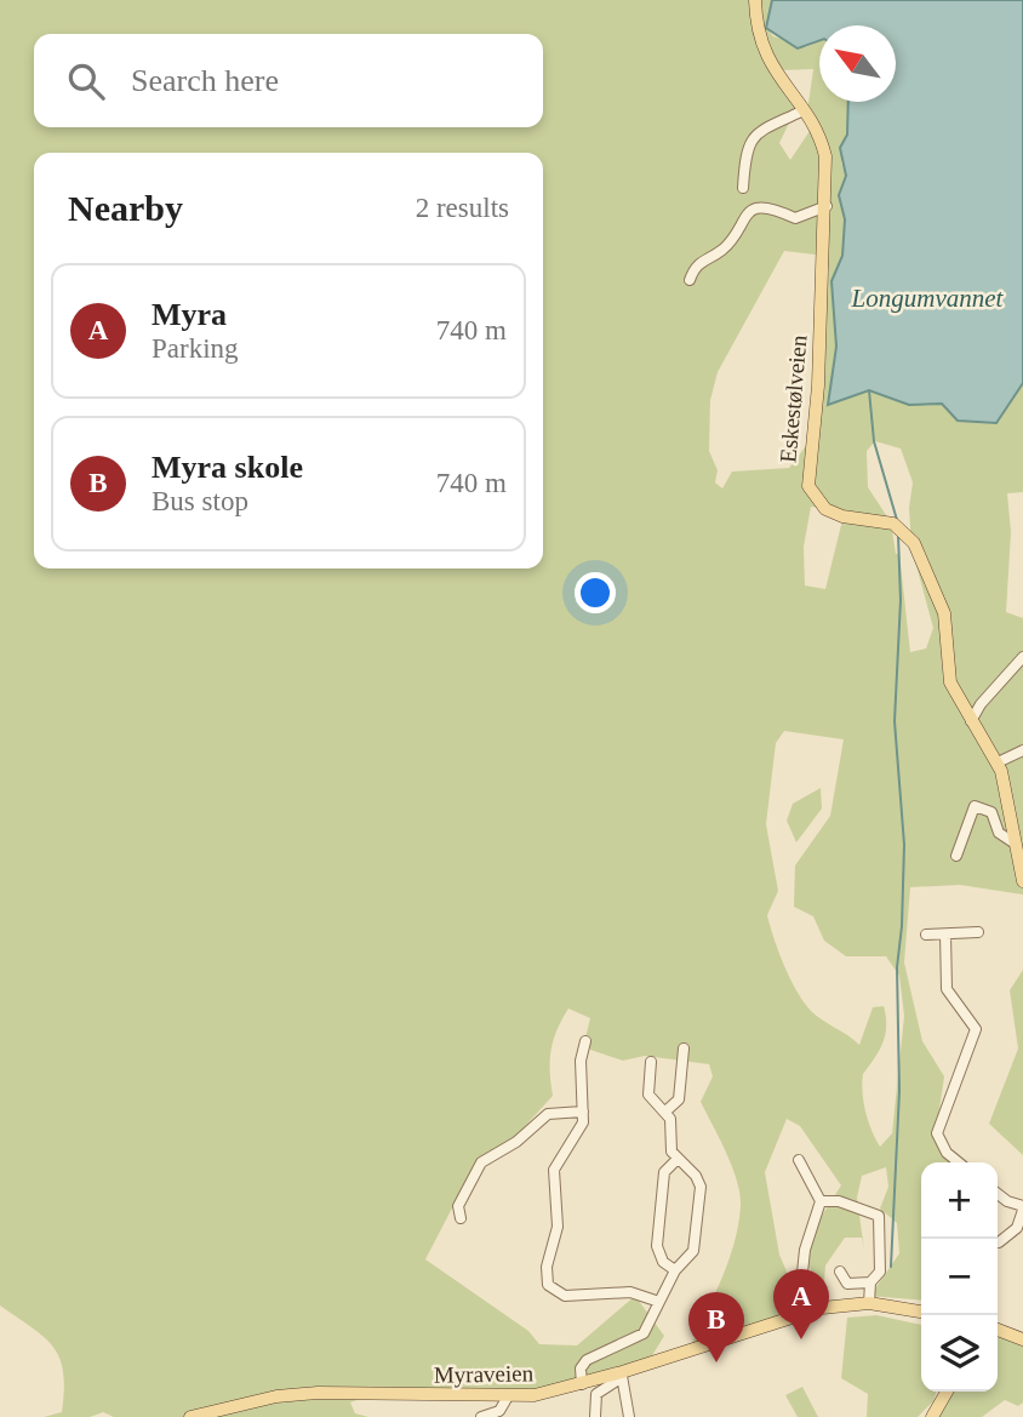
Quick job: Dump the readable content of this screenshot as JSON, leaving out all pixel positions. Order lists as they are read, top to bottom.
{
  "streets": {
    "main road": ["Eskestølveien", "Myraveien"]
  },
  "water": ["Longumvannet"],
  "north": "top left",
  "page": {
    "search": "Search here",
    "heading": ["Nearby", "2 results"],
    "list": [
      {
        "mark": "A",
        "name": "Myra",
        "note": "Parking",
        "value": "740 m"
      },
      {
        "mark": "B",
        "name": "Myra skole",
        "note": "Bus stop",
        "value": "740 m"
      }
    ],
    "map_buttons": ["+", "−"],
    "pins": ["A", "B"]
  }
}
